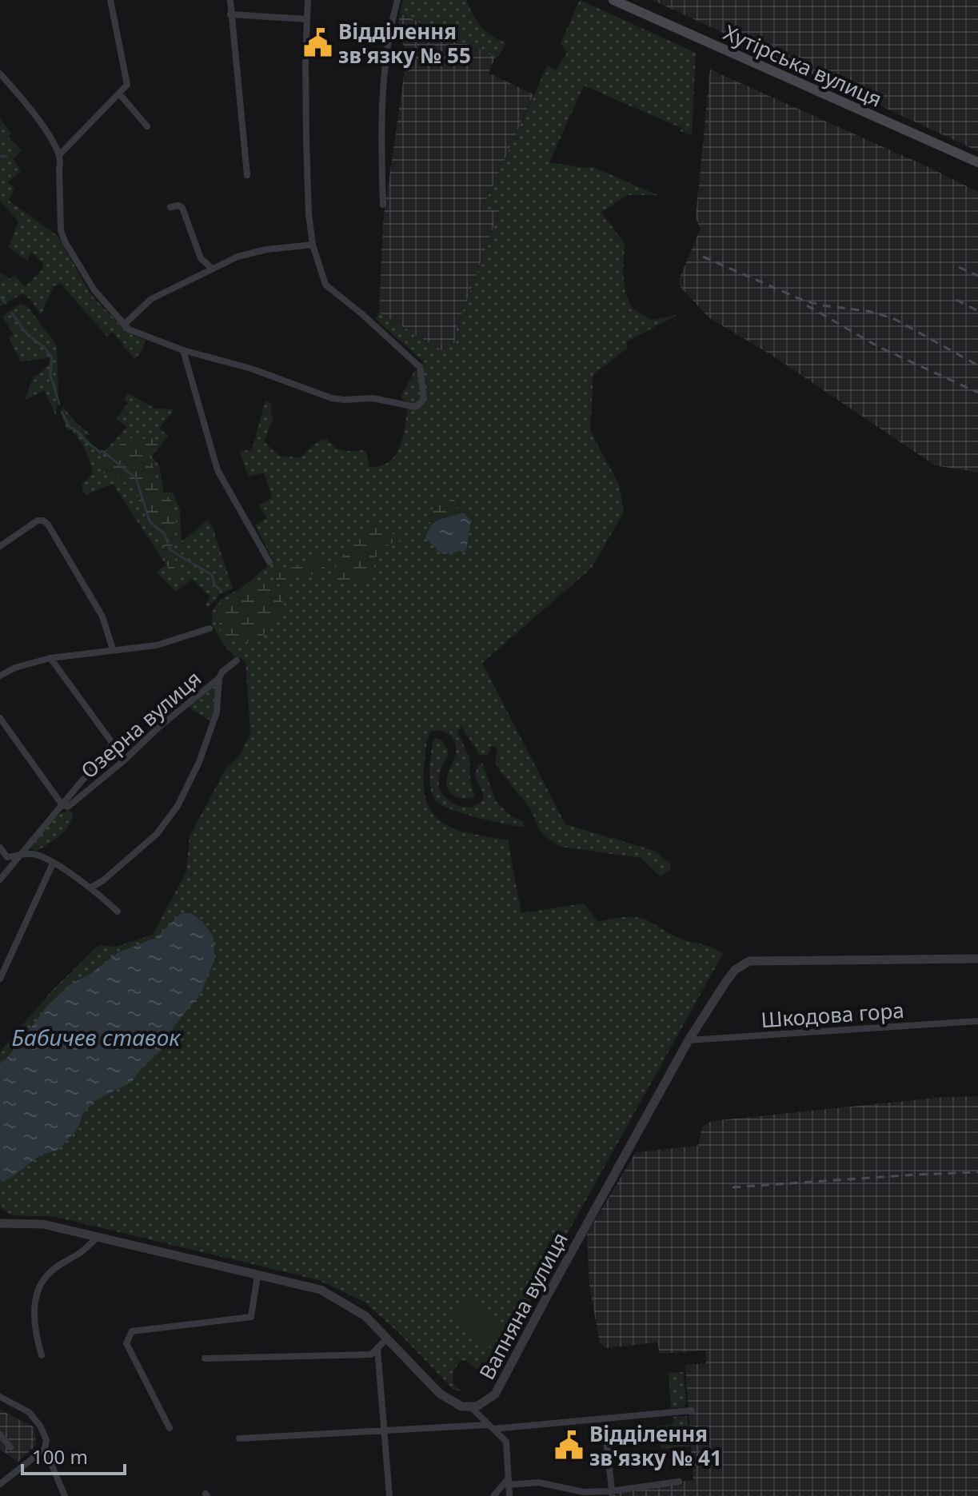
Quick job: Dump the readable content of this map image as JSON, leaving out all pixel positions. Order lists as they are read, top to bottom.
{
  "streets": {
    "main road": ["Хутірська вулиця"],
    "street": ["Озерна вулиця", "Шкодова гора", "Вапняна вулиця"]
  },
  "crossings": [
    ["Шкодова гора", "Вапняна вулиця"]
  ],
  "water": ["Бабичев ставок"],
  "places": {
    "public building": ["Відділення зв'язку № 55", "Відділення зв'язку № 41"]
  },
  "scale_bar": "100 m"
}
